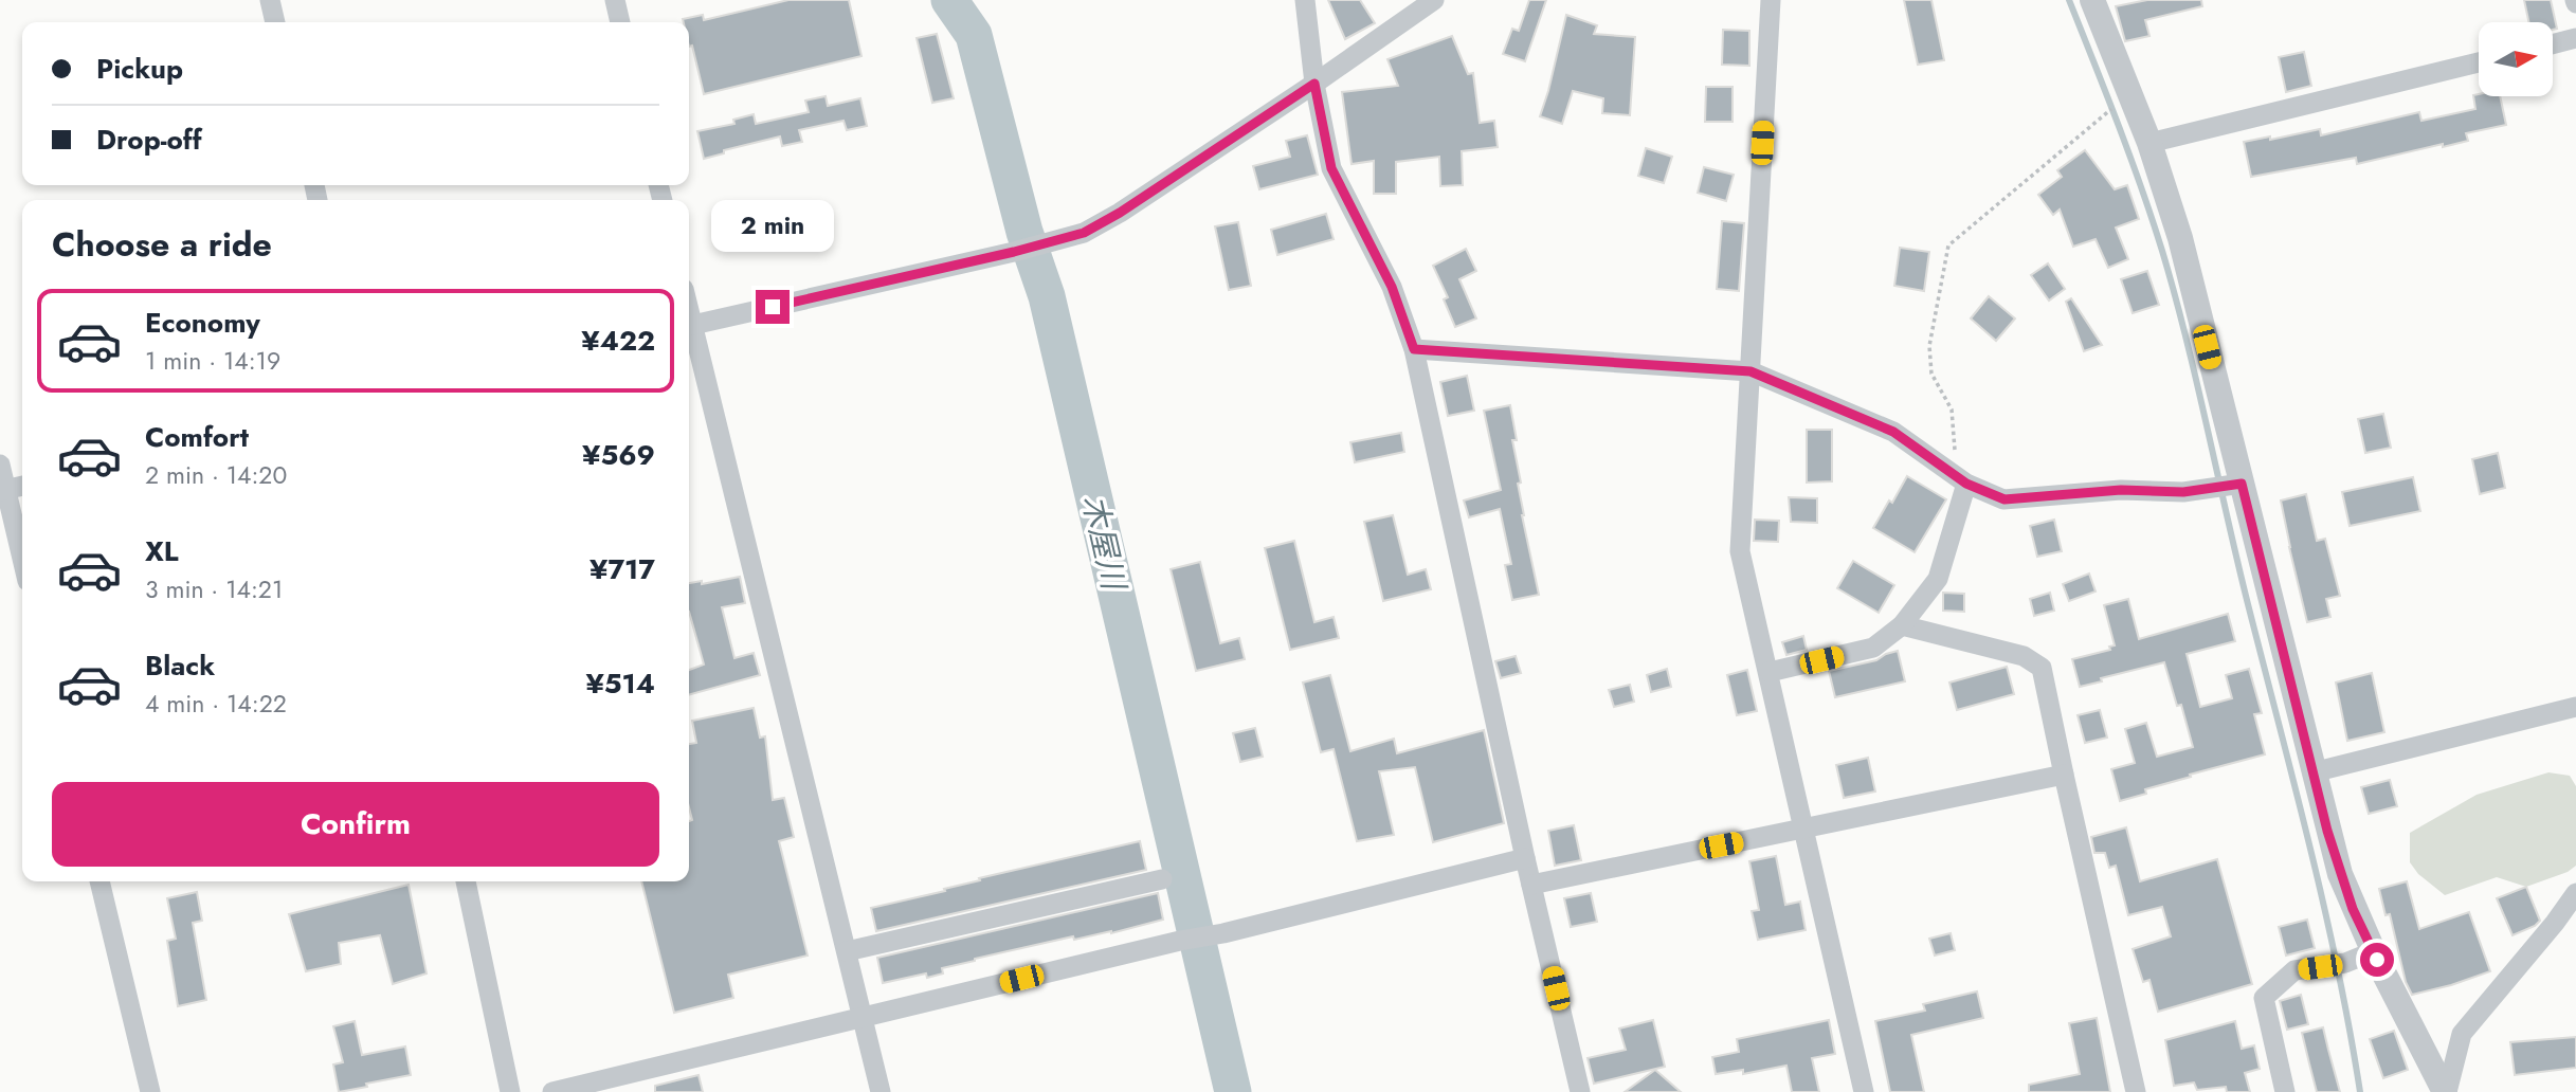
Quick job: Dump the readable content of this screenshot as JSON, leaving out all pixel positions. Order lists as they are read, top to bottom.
{
  "water": ["木屋川"],
  "north": "right",
  "page": {
    "banner": ["Pickup", "Drop-off"],
    "bubble": "2 min",
    "heading": "Choose a ride",
    "list": [
      {
        "name": "Economy",
        "note": "1 min · 14:19",
        "value": "¥422"
      },
      {
        "name": "Comfort",
        "note": "2 min · 14:20",
        "value": "¥569"
      },
      {
        "name": "XL",
        "note": "3 min · 14:21",
        "value": "¥717"
      },
      {
        "name": "Black",
        "note": "4 min · 14:22",
        "value": "¥514"
      }
    ],
    "buttons": "Confirm"
  }
}
